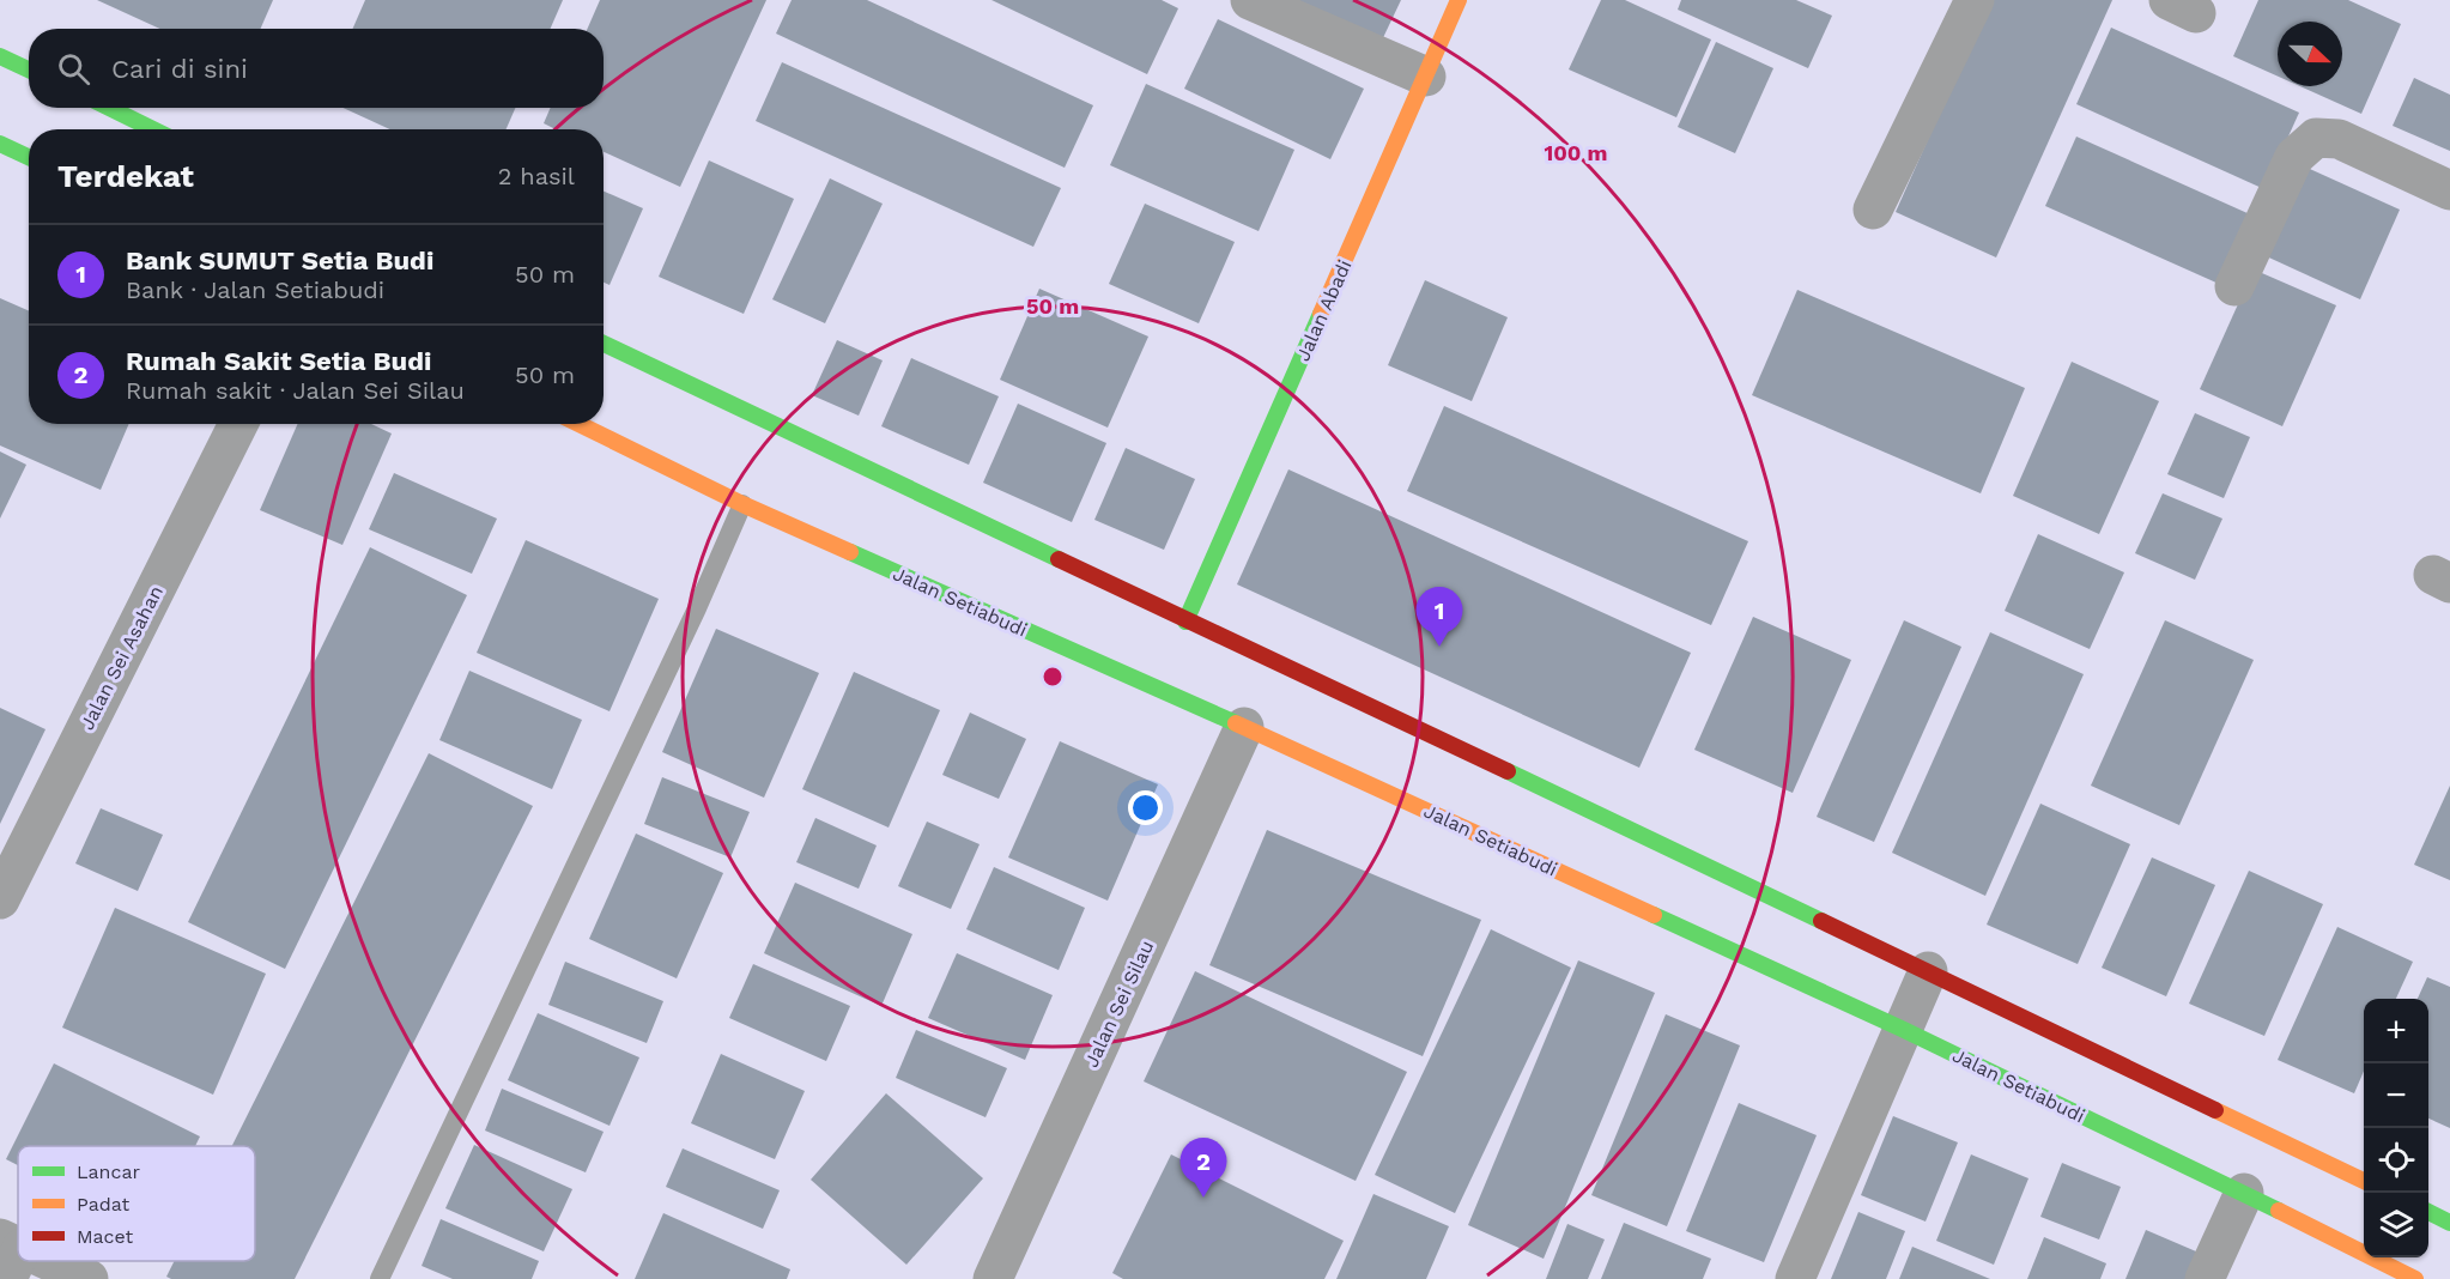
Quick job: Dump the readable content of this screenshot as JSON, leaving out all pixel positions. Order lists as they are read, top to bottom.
{
  "streets": {
    "main road": ["Jalan Abadi", "Jalan Setiabudi"],
    "street": ["Jalan Sei Asahan", "Jalan Sei Silau"]
  },
  "crossings": [
    ["Jalan Setiabudi", "Jalan Sei Silau"]
  ],
  "legend": ["Lancar", "Padat", "Macet"],
  "north": "right",
  "page": {
    "search": "Cari di sini",
    "heading": ["Terdekat", "2 hasil"],
    "list": [
      {
        "mark": "1",
        "name": "Bank SUMUT Setia Budi",
        "note": "Bank · Jalan Setiabudi",
        "value": "50 m"
      },
      {
        "mark": "2",
        "name": "Rumah Sakit Setia Budi",
        "note": "Rumah sakit · Jalan Sei Silau",
        "value": "50 m"
      }
    ],
    "pins": ["1", "2"],
    "map_buttons": ["+", "−"]
  },
  "rings": ["100 m", "50 m"]
}
